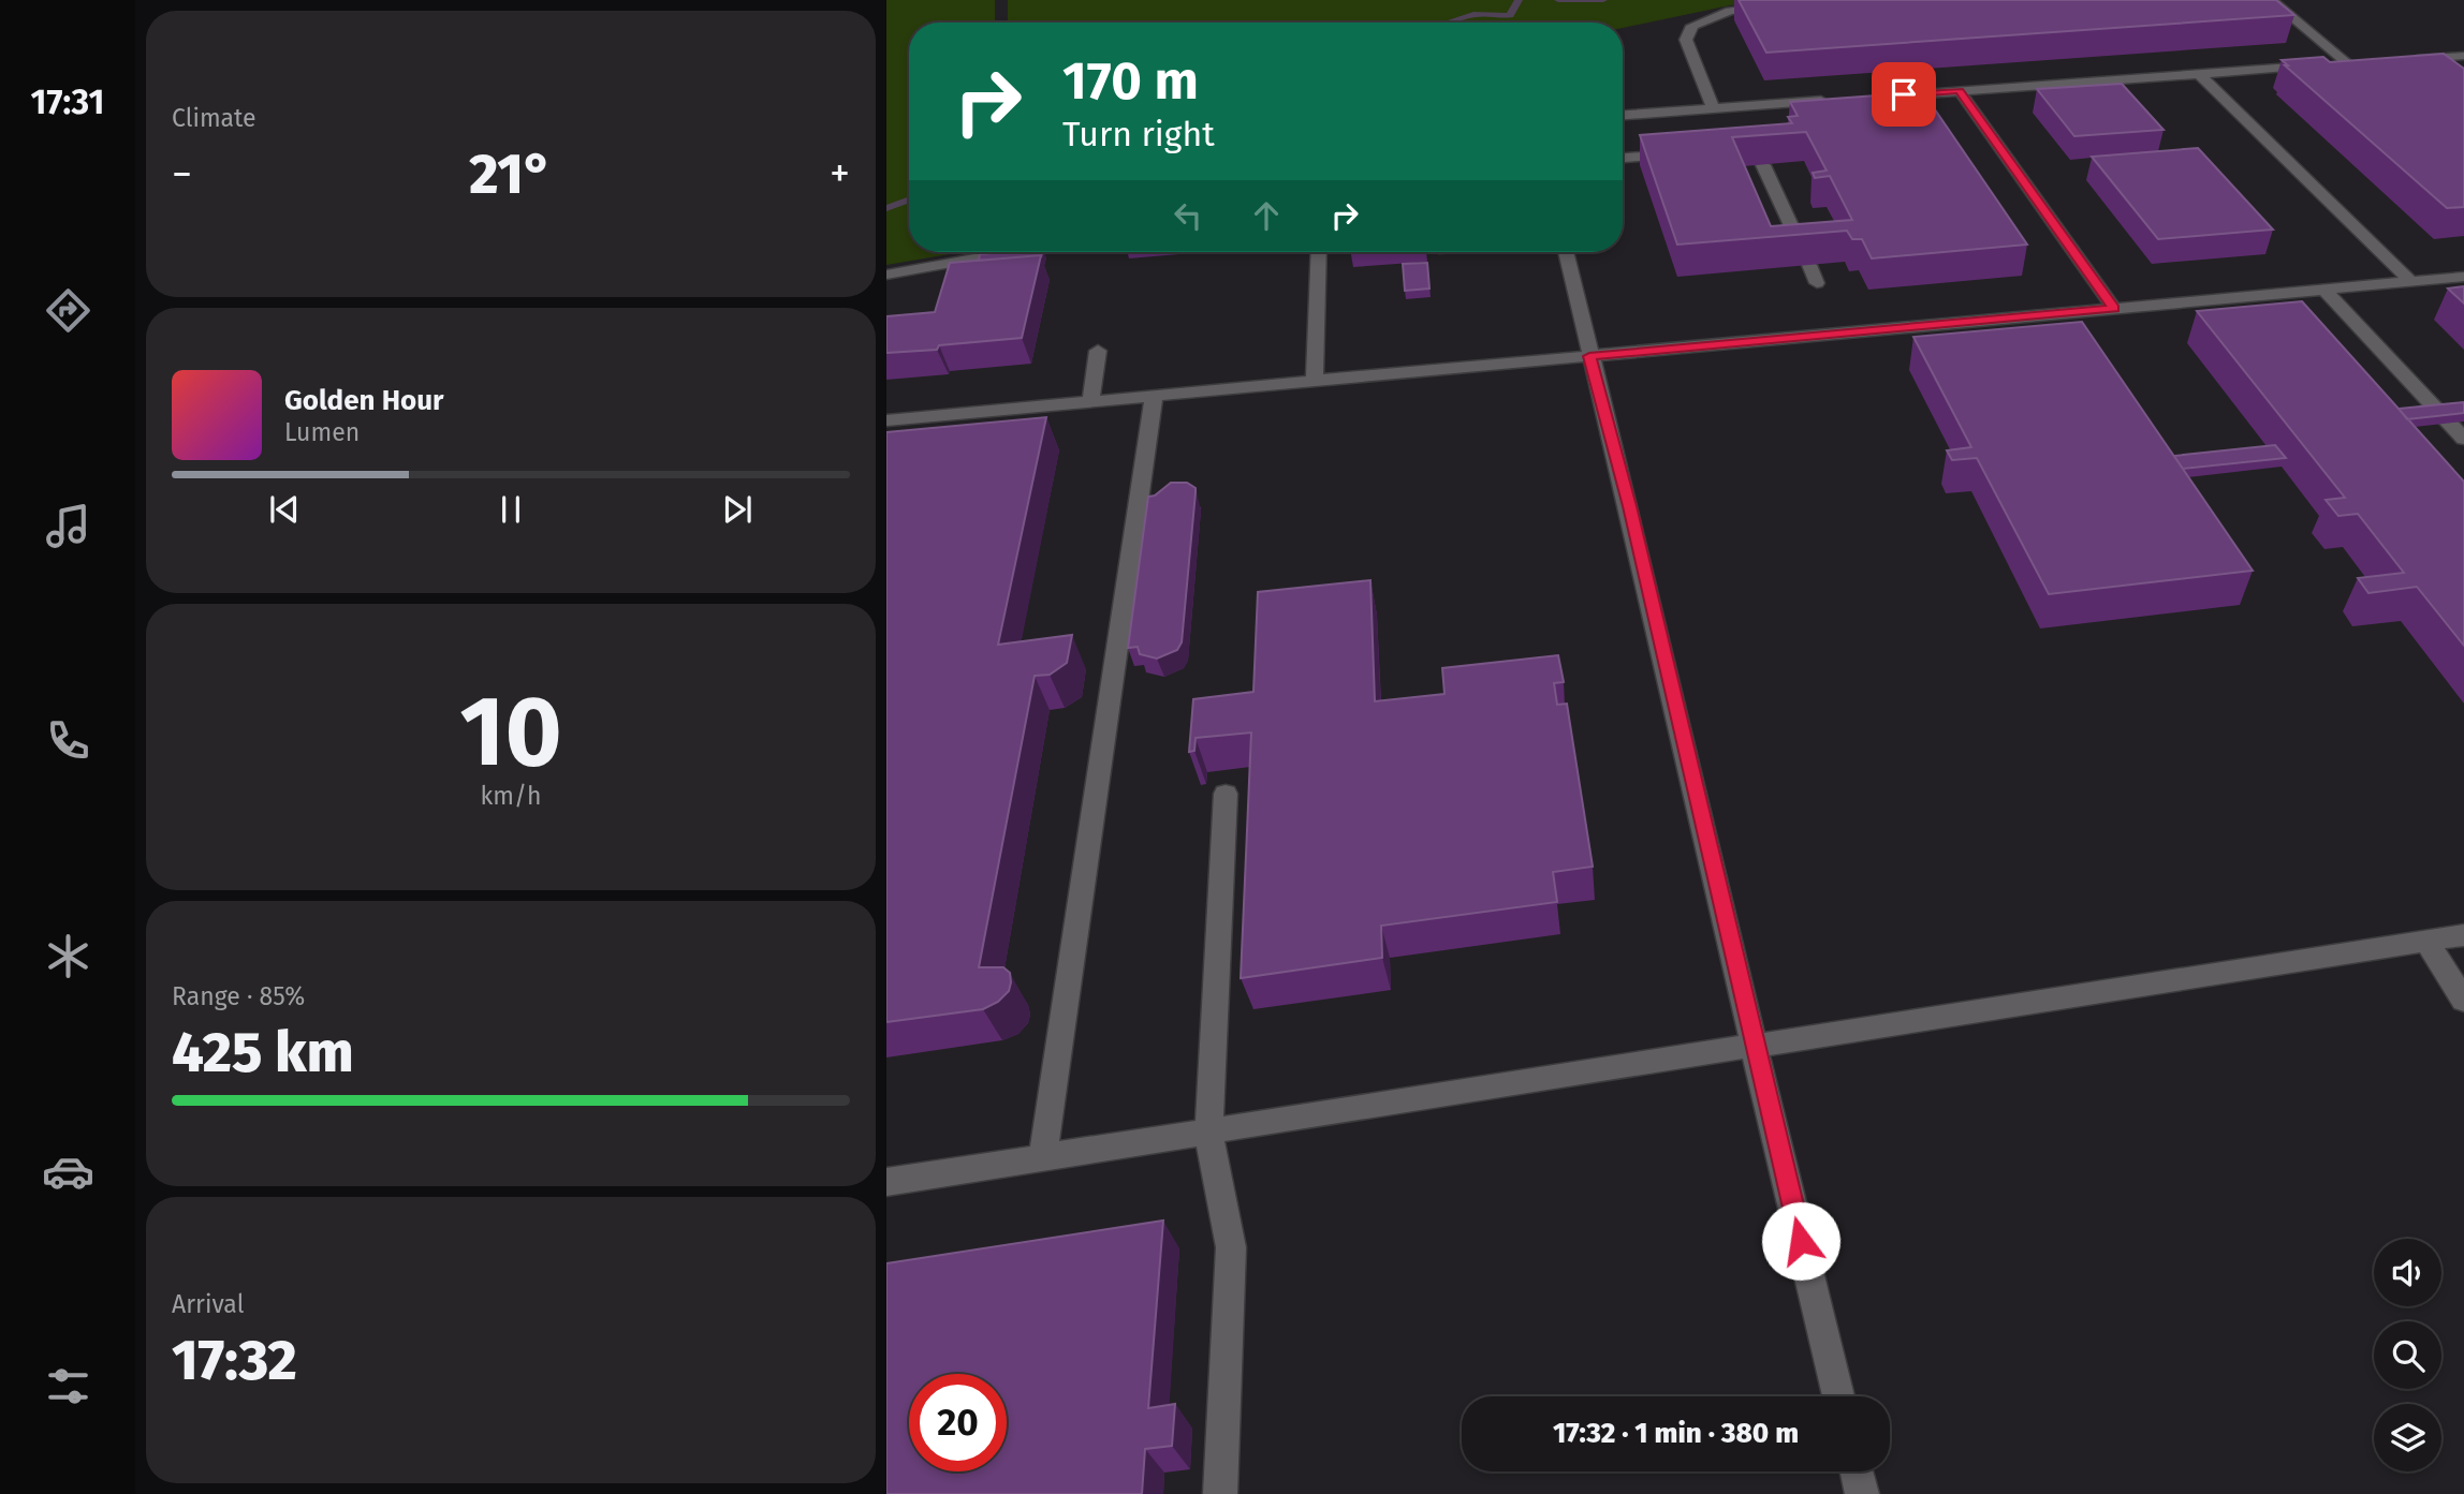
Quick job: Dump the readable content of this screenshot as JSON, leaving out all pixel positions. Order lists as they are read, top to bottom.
{
  "page": {
    "tabs": "17:31",
    "tile": [
      "Climate",
      ["10", "km/h"],
      ["Range · 85%", "425 km"],
      ["Arrival", "17:32"]
    ],
    "turn": ["170 m", "Turn right"],
    "heat": ["−", "21°", "+"],
    "song": ["Golden Hour", "Lumen"],
    "limit": "20",
    "trip": "17:32 · 1 min · 380 m"
  }
}
